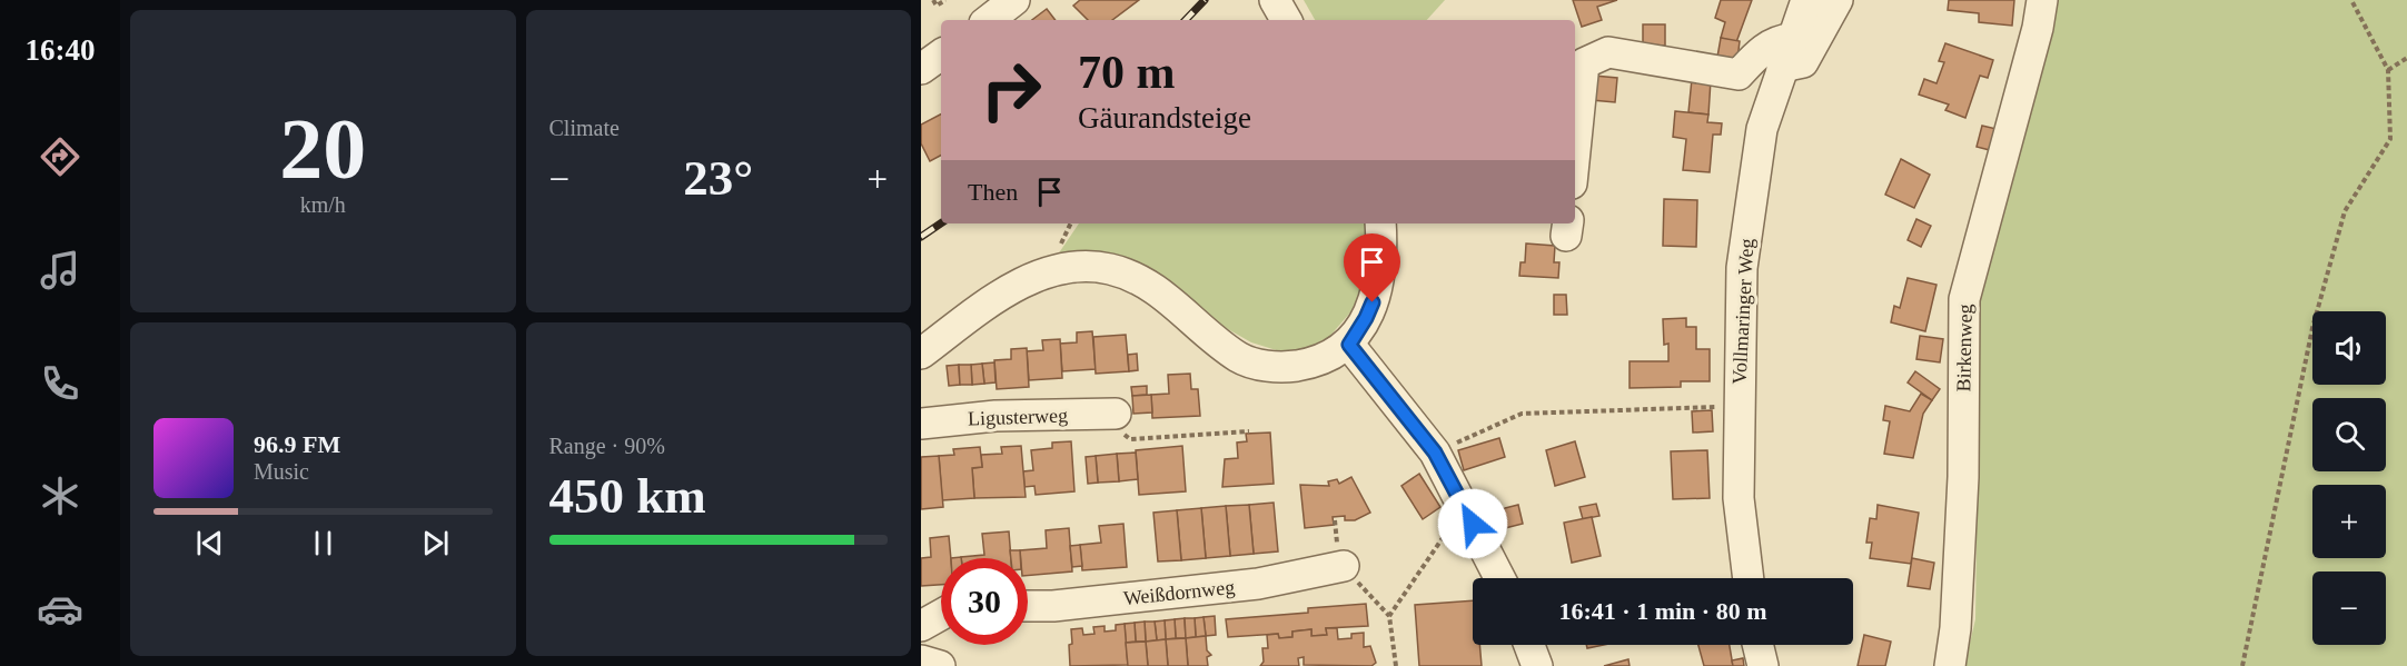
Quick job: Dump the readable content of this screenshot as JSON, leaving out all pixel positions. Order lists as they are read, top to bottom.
{
  "streets": {
    "street": [
      "Vollmaringer Weg",
      "Birkenweg",
      "Ligusterweg",
      "Weißdornweg"
    ]
  },
  "page": {
    "tabs": "16:40",
    "tile": [
      ["20", "km/h"],
      "Climate",
      ["Range · 90%", "450 km"]
    ],
    "turn": ["70 m", "Gäurandsteige"],
    "heat": ["−", "23°", "+"],
    "then": "Then",
    "map_buttons": ["+", "−"],
    "song": ["96.9 FM", "Music"],
    "limit": "30",
    "trip": "16:41 · 1 min · 80 m"
  }
}
